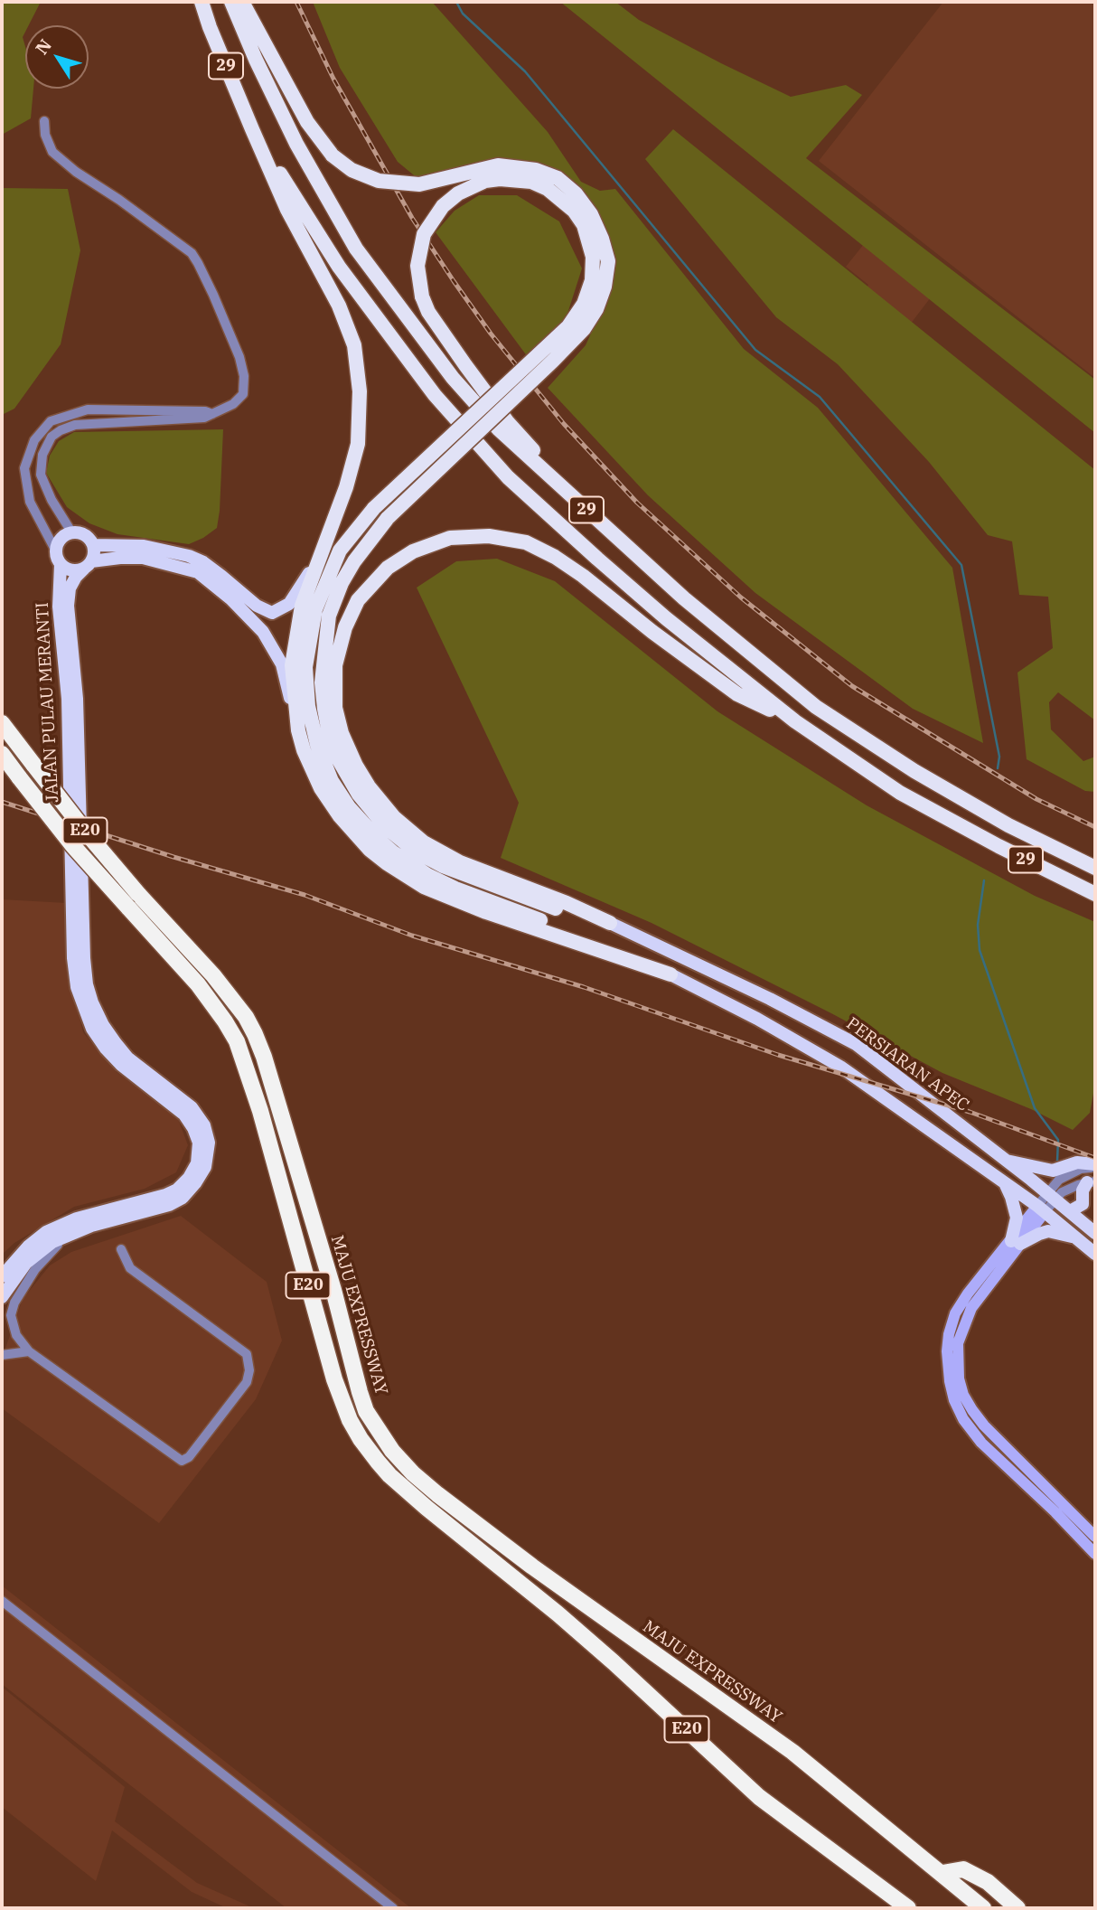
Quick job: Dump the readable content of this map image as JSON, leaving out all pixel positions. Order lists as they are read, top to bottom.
{
  "streets": {
    "highway": ["29", "E20", "MAJU EXPRESSWAY"],
    "main road": ["JALAN PULAU MERANTI", "PERSIARAN APEC"]
  },
  "north": "top left"
}
